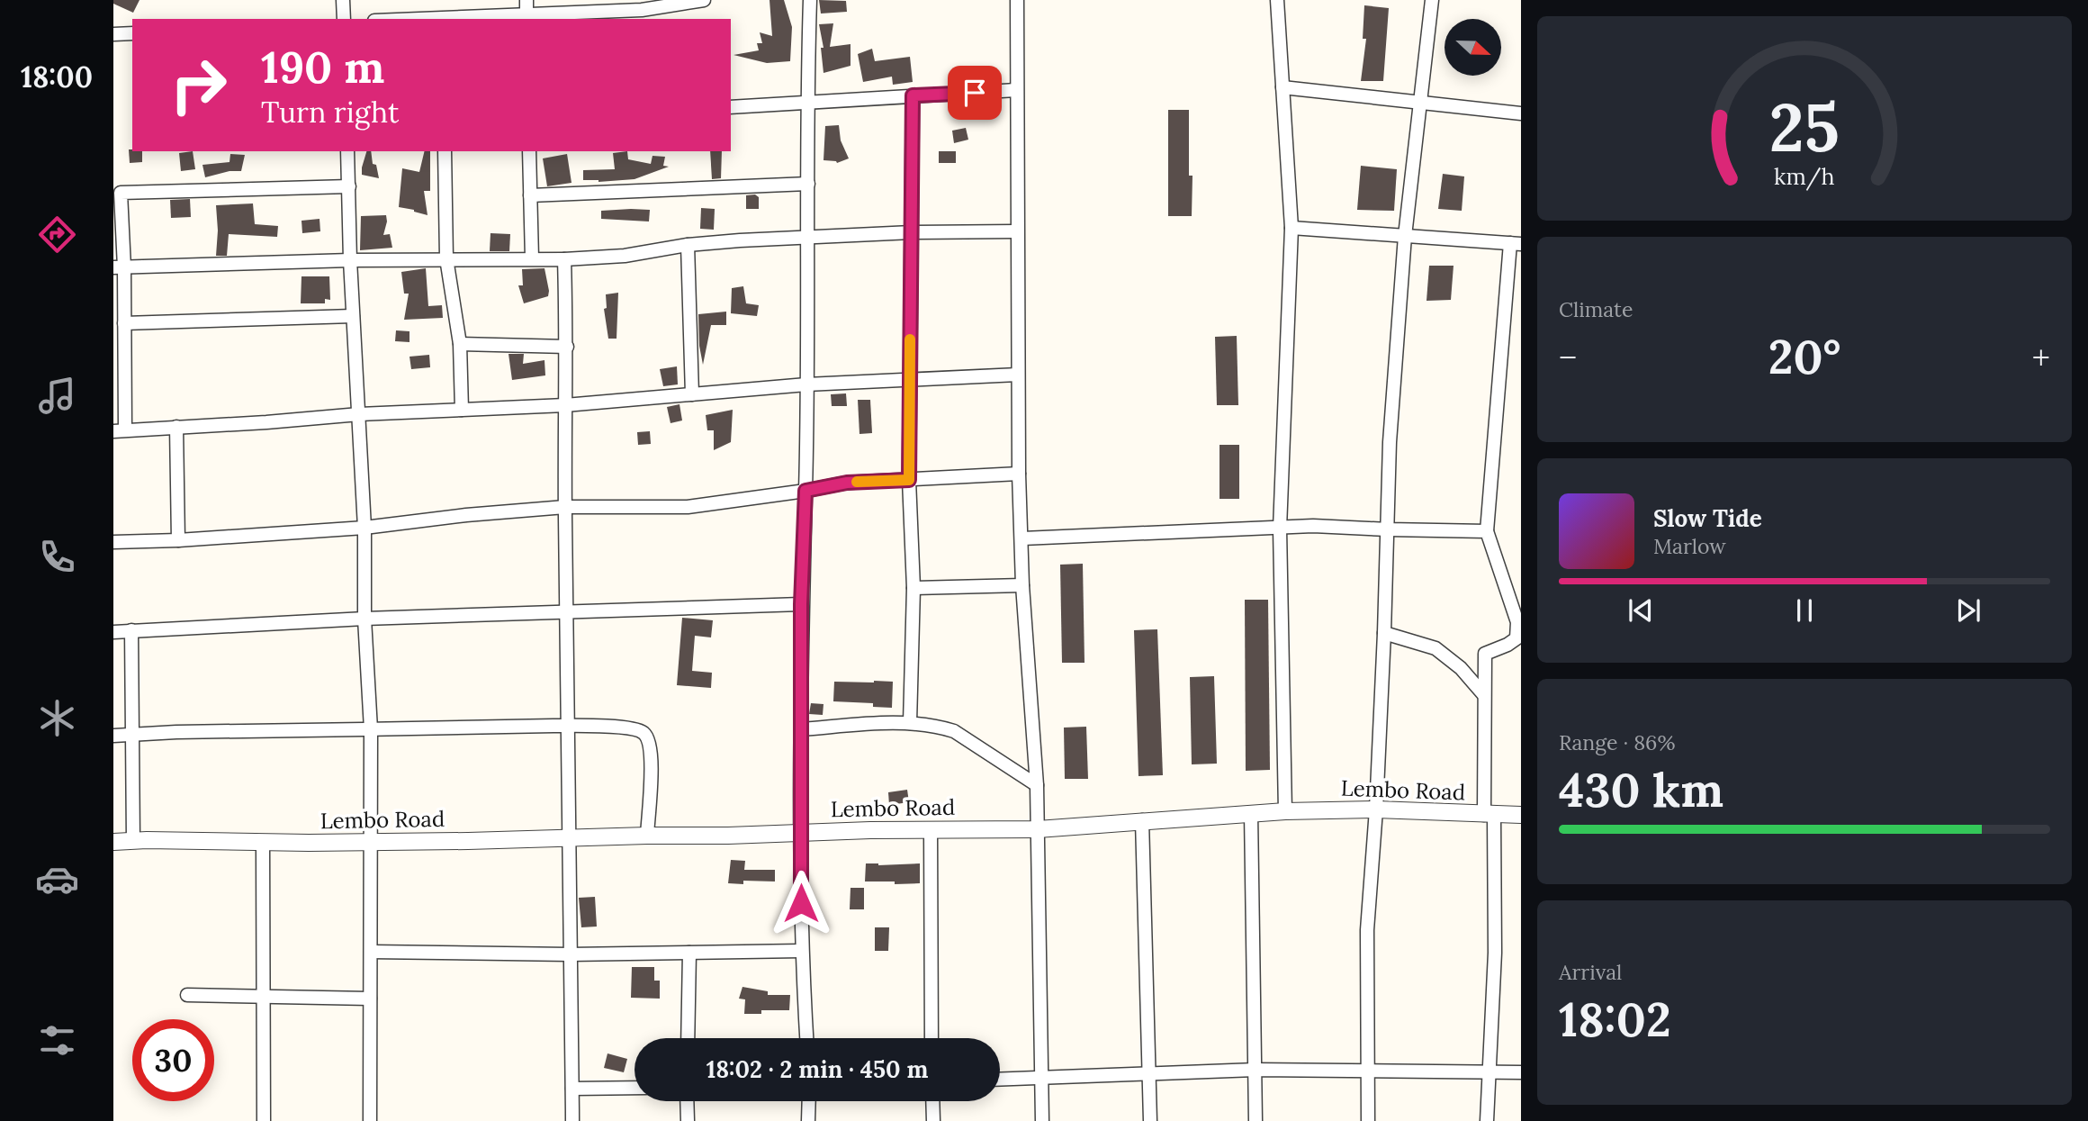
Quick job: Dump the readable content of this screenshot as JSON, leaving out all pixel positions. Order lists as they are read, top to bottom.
{
  "streets": {
    "street": ["Lembo Road"]
  },
  "north": "right",
  "page": {
    "tabs": "18:00",
    "turn": ["190 m", "Turn right"],
    "tile": [
      "Climate",
      ["Range · 86%", "430 km"],
      ["Arrival", "18:02"]
    ],
    "heat": ["−", "20°", "+"],
    "song": ["Slow Tide", "Marlow"],
    "limit": "30",
    "trip": "18:02 · 2 min · 450 m",
    "gauge": ["25", "km/h"]
  }
}
